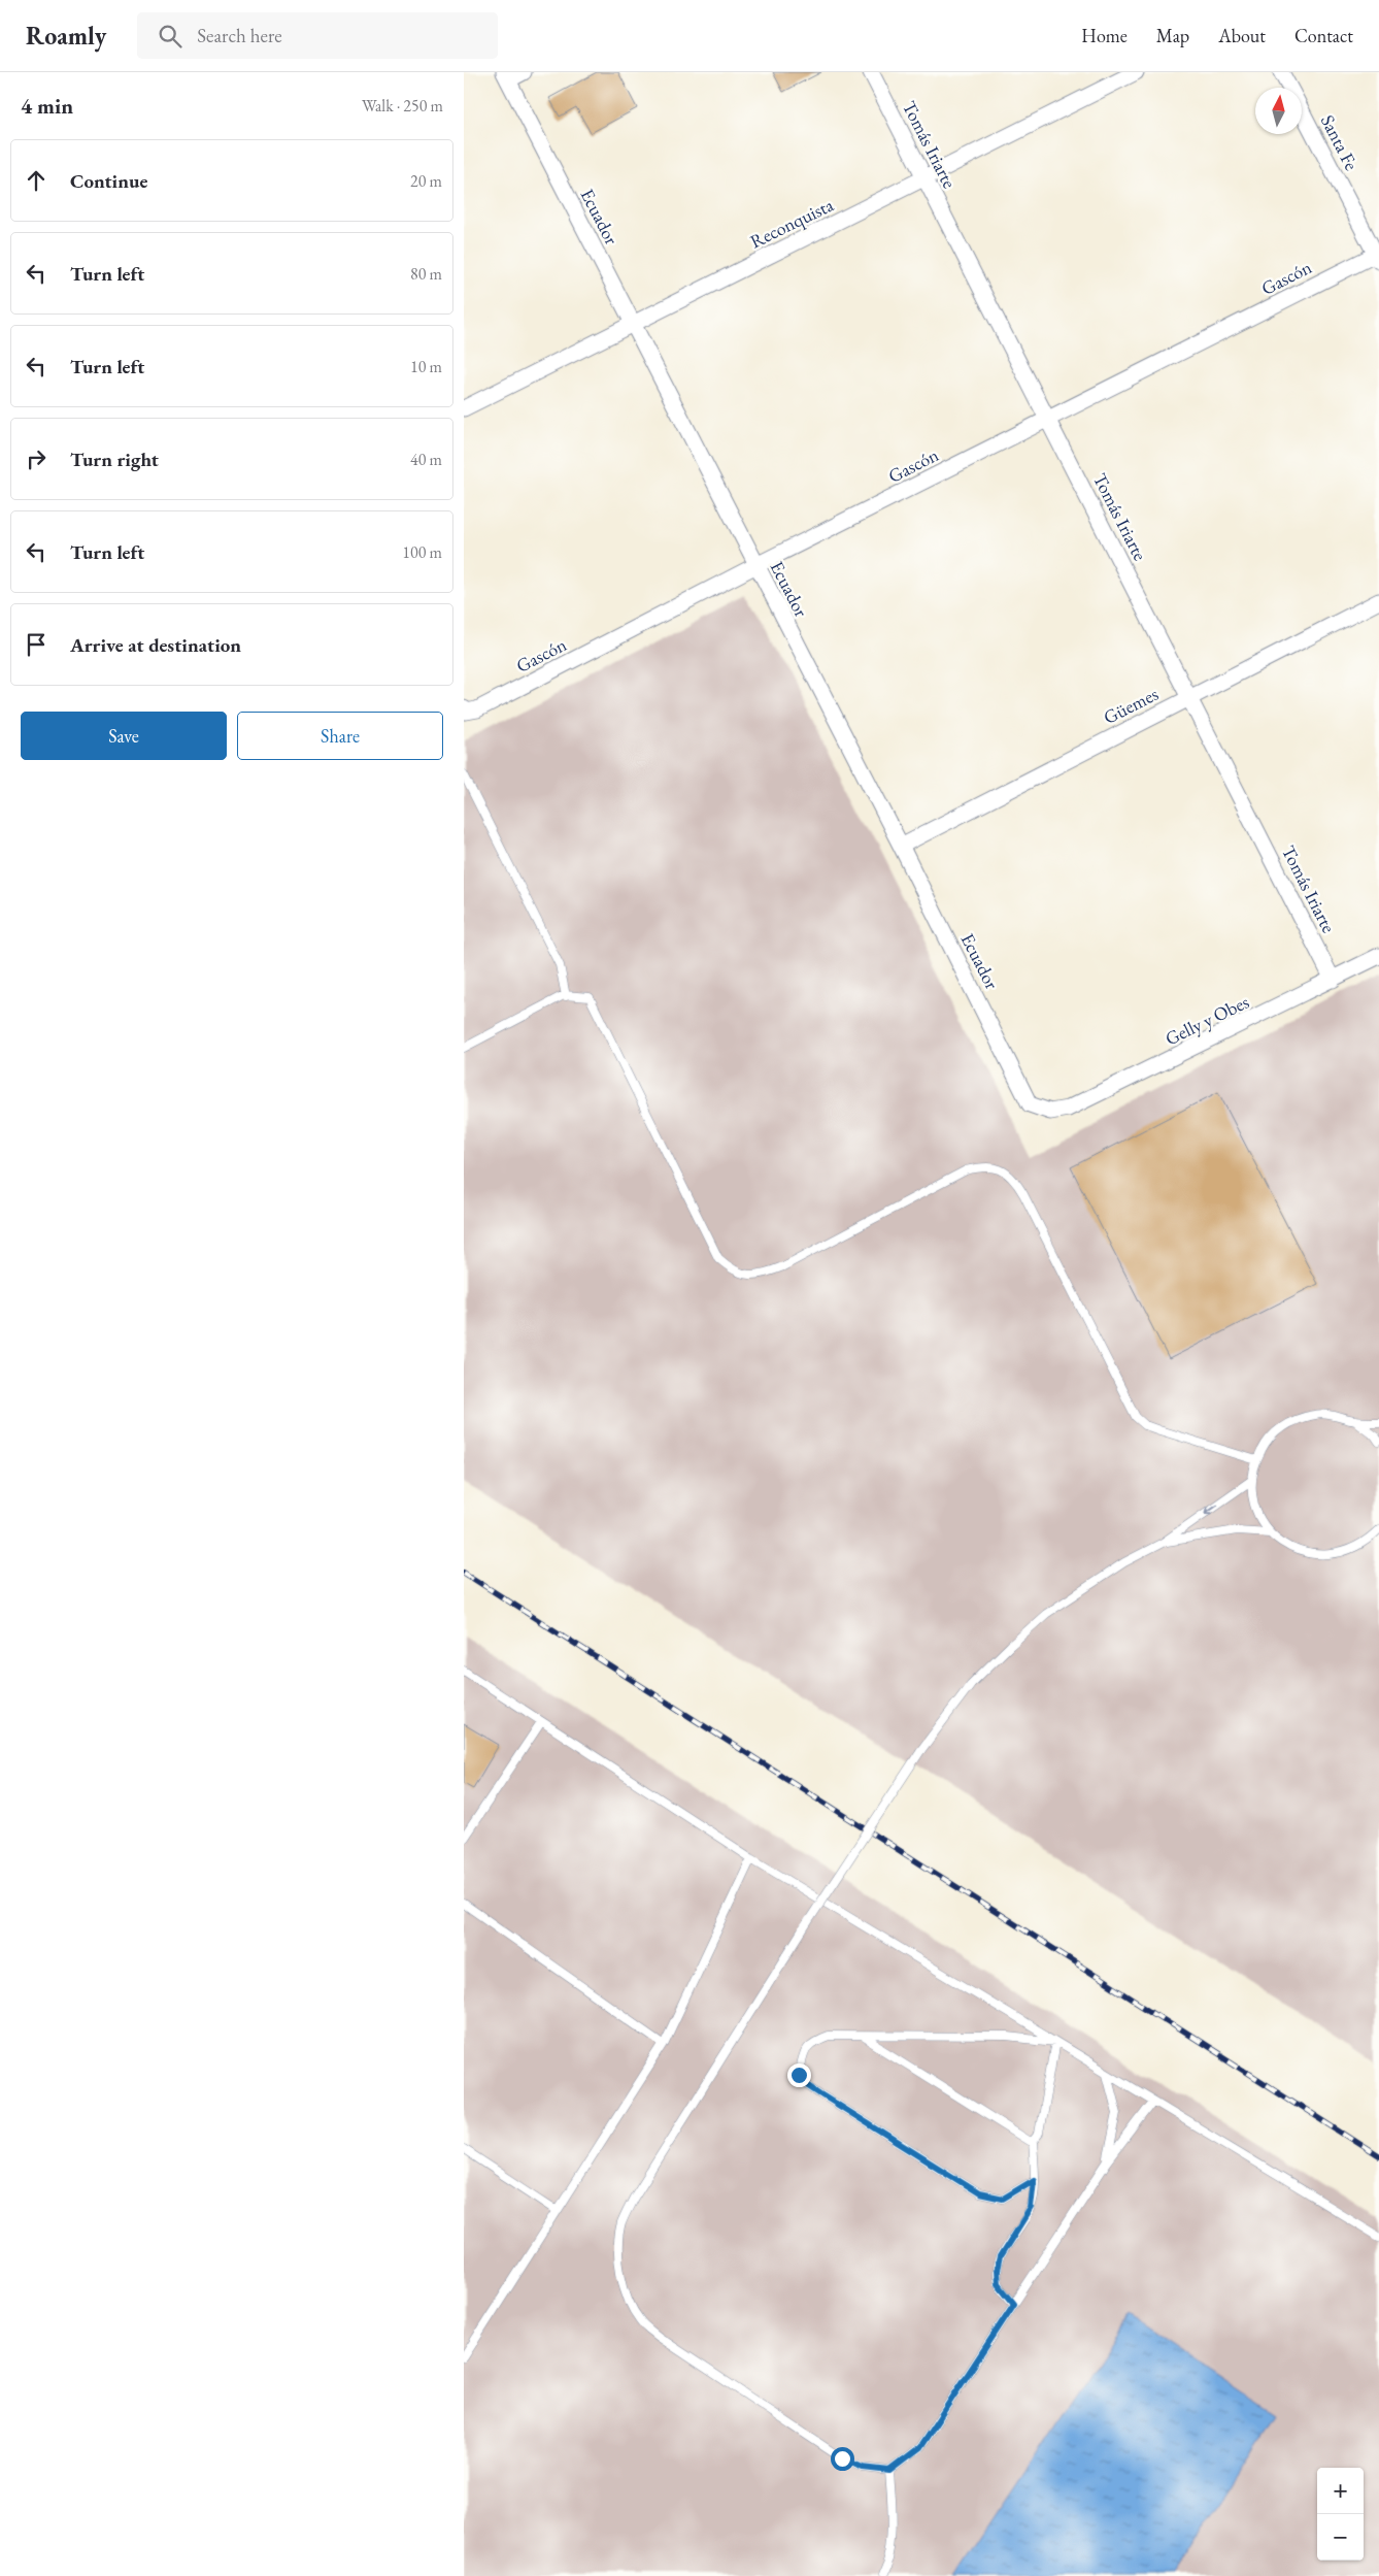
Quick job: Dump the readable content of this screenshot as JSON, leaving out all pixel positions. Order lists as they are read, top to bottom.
{
  "streets": {
    "street": [
      "Santa Fe",
      "Tomás Iriarte",
      "Ecuador",
      "Reconquista",
      "Gascón",
      "Güemes",
      "Gelly y Obes"
    ]
  },
  "crossings": [
    ["Santa Fe", "Gascón"],
    ["Tomás Iriarte", "Reconquista"],
    ["Tomás Iriarte", "Gascón"],
    ["Tomás Iriarte", "Güemes"],
    ["Tomás Iriarte", "Gelly y Obes"],
    ["Ecuador", "Reconquista"],
    ["Ecuador", "Gascón"],
    ["Ecuador", "Güemes"],
    ["Ecuador", "Gelly y Obes"]
  ],
  "north": "top",
  "page": {
    "header": "Roamly",
    "search": "Search here",
    "nav": [
      "Home",
      "Map",
      "About",
      "Contact"
    ],
    "heading": ["4 min", "Walk · 250 m"],
    "list": [
      ["Continue", "20 m"],
      ["Turn left", "80 m"],
      ["Turn left", "10 m"],
      ["Turn right", "40 m"],
      ["Turn left", "100 m"],
      "Arrive at destination"
    ],
    "buttons": ["Save", "Share"],
    "map_buttons": ["+", "−"]
  }
}
